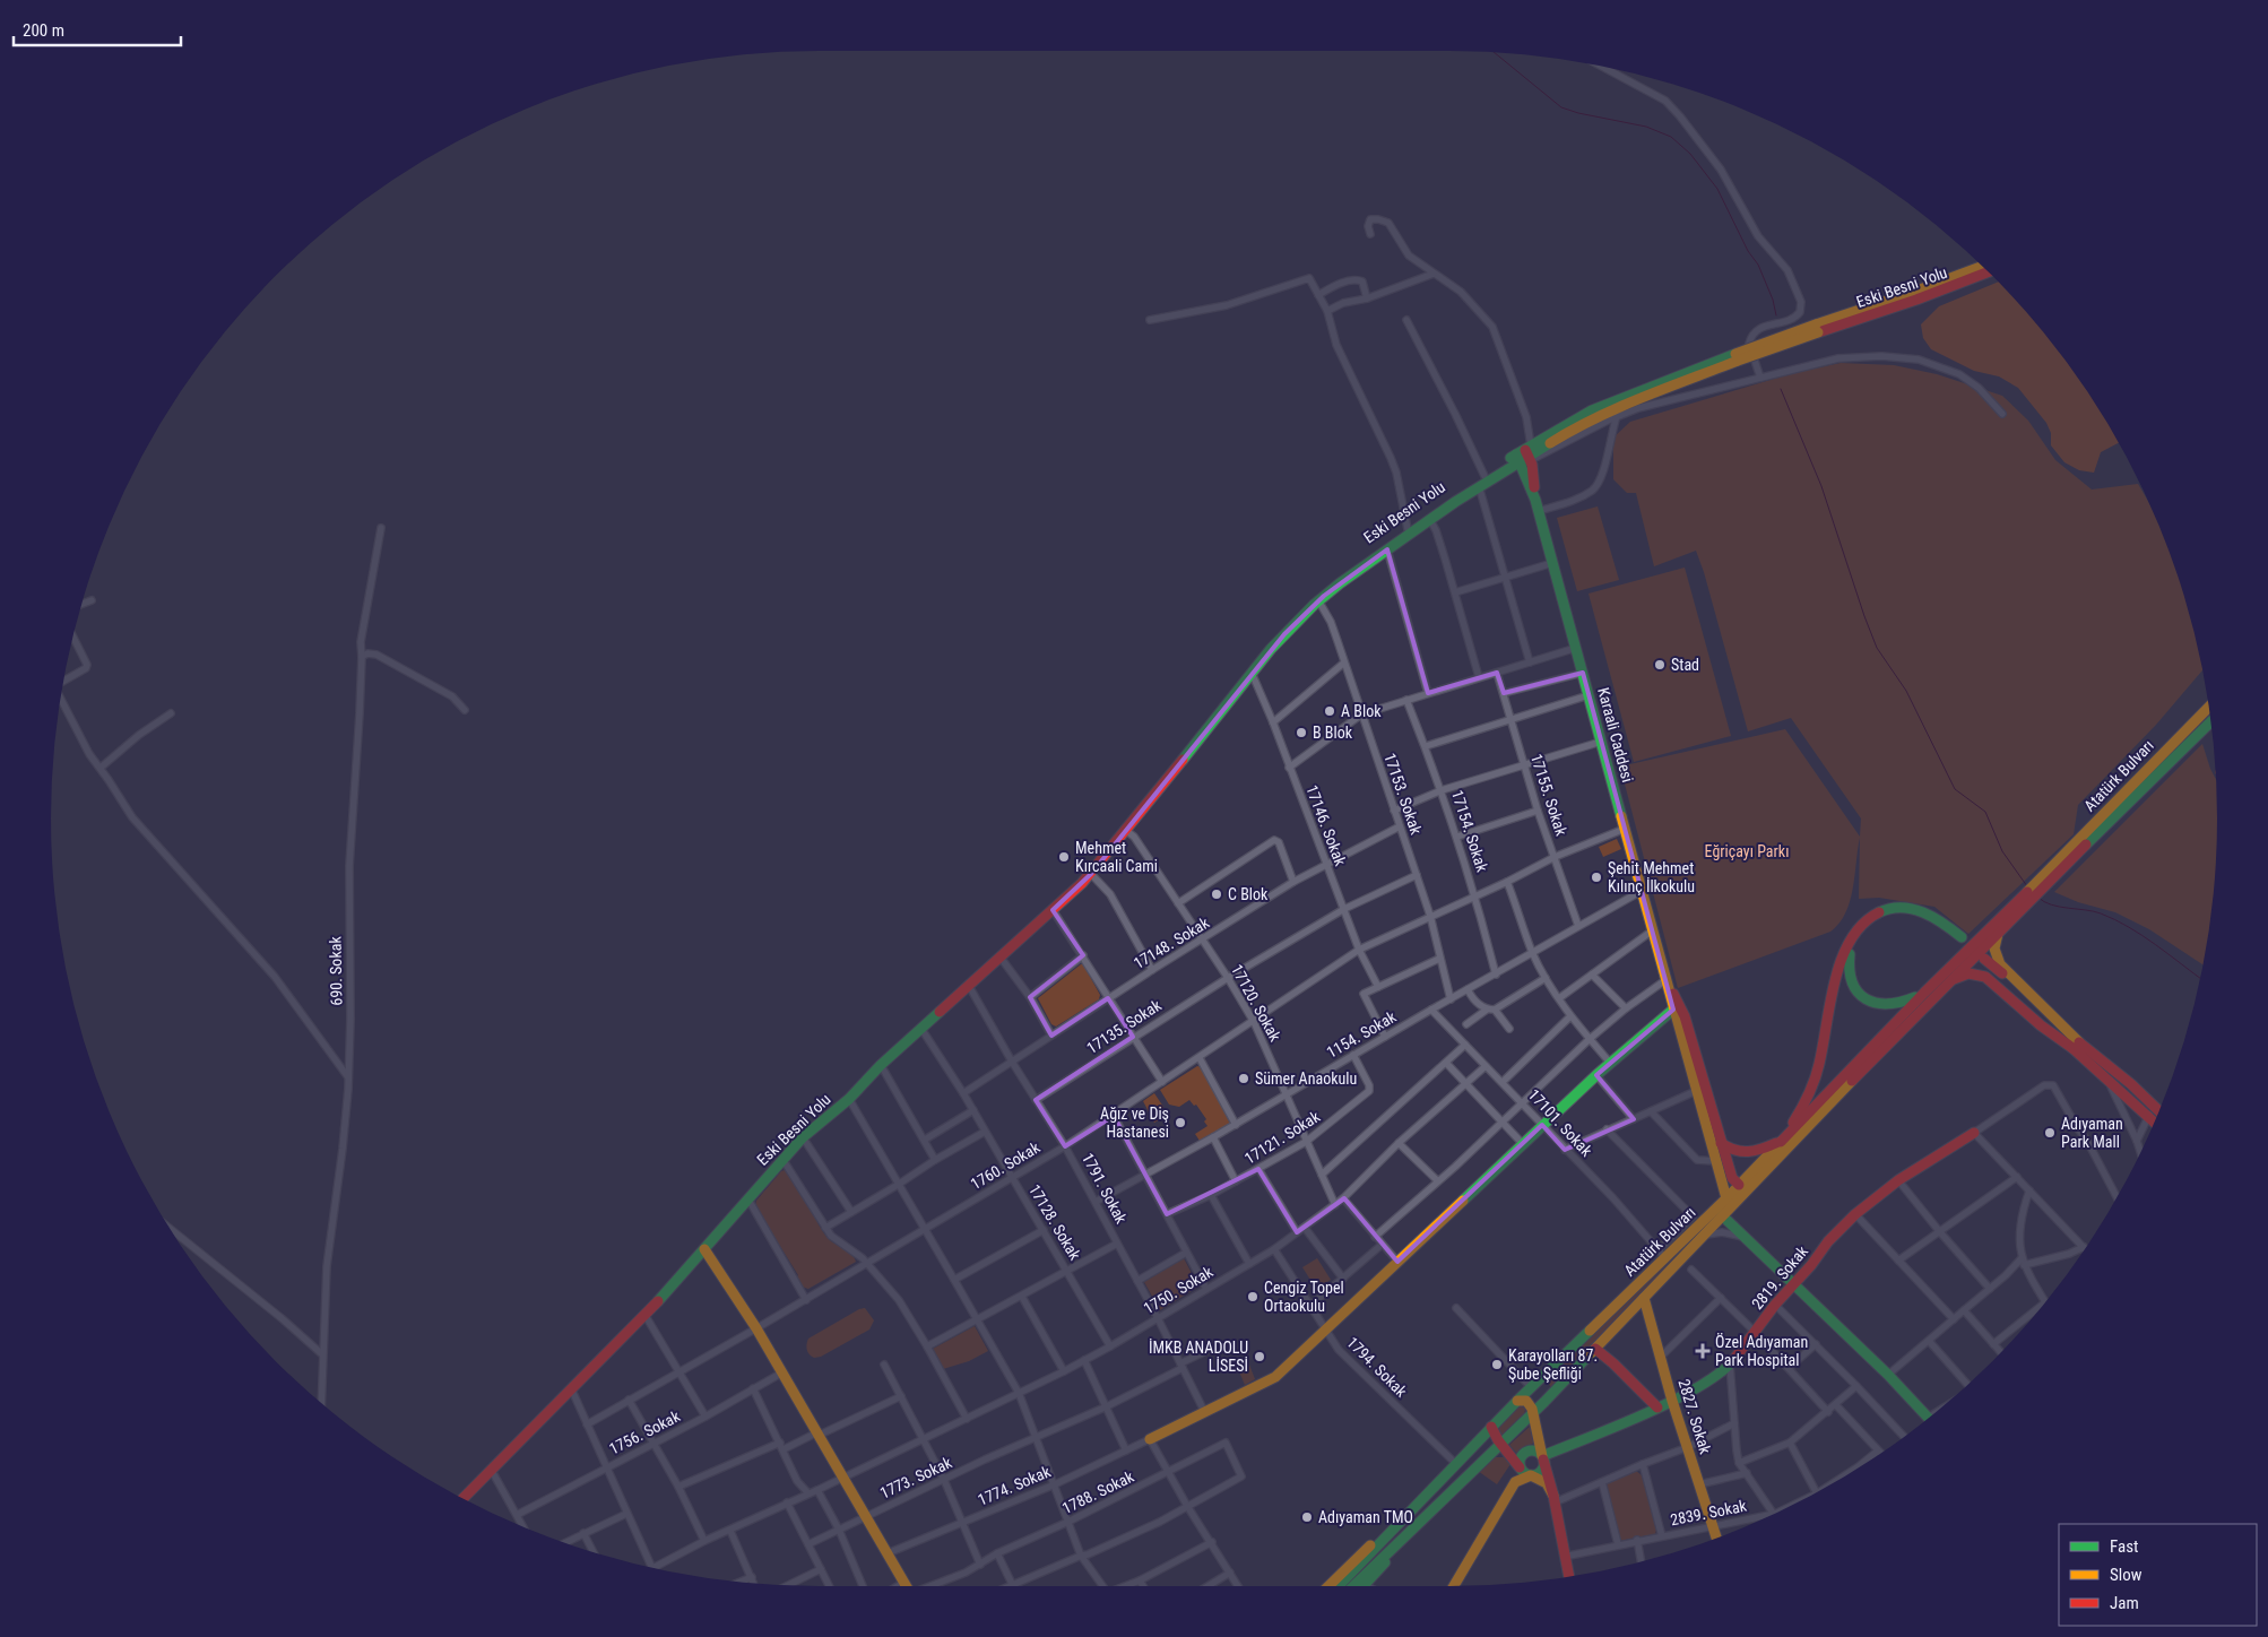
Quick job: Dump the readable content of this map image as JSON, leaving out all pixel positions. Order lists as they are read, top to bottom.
{
  "streets": {
    "main road": [
      "Eski Besni Yolu",
      "Karaali Caddesi",
      "Atatürk Bulvarı",
      "2819. Sokak",
      "2827. Sokak"
    ],
    "street": [
      "17153. Sokak",
      "17155. Sokak",
      "17146. Sokak",
      "17154. Sokak",
      "17148. Sokak",
      "690. Sokak",
      "17120. Sokak",
      "17135. Sokak",
      "1154. Sokak",
      "17101. Sokak",
      "17121. Sokak",
      "1760. Sokak",
      "1791. Sokak",
      "17128. Sokak",
      "1750. Sokak",
      "1794. Sokak",
      "1756. Sokak",
      "1773. Sokak",
      "1774. Sokak",
      "1788. Sokak",
      "2839. Sokak"
    ]
  },
  "crossings": [
    ["Eski Besni Yolu", "Karaali Caddesi"],
    ["Eski Besni Yolu", "17153. Sokak"],
    ["Eski Besni Yolu", "17146. Sokak"],
    ["Eski Besni Yolu", "17120. Sokak"],
    ["Eski Besni Yolu", "1791. Sokak"],
    ["Eski Besni Yolu", "17128. Sokak"],
    ["Karaali Caddesi", "Atatürk Bulvarı"],
    ["Karaali Caddesi", "1154. Sokak"],
    ["Karaali Caddesi", "1760. Sokak"],
    ["Atatürk Bulvarı", "17101. Sokak"],
    ["Atatürk Bulvarı", "1794. Sokak"],
    ["Atatürk Bulvarı", "2827. Sokak"],
    ["17153. Sokak", "17148. Sokak"],
    ["17153. Sokak", "17135. Sokak"],
    ["17153. Sokak", "1154. Sokak"],
    ["17153. Sokak", "1760. Sokak"],
    ["17155. Sokak", "1154. Sokak"],
    ["17155. Sokak", "1760. Sokak"],
    ["17146. Sokak", "17148. Sokak"],
    ["17146. Sokak", "17135. Sokak"],
    ["17146. Sokak", "1760. Sokak"],
    ["17154. Sokak", "1154. Sokak"],
    ["17154. Sokak", "1760. Sokak"],
    ["17148. Sokak", "17120. Sokak"],
    ["17148. Sokak", "1791. Sokak"],
    ["17148. Sokak", "17128. Sokak"],
    ["17120. Sokak", "17135. Sokak"],
    ["17120. Sokak", "1154. Sokak"],
    ["17120. Sokak", "17121. Sokak"],
    ["17120. Sokak", "1760. Sokak"],
    ["17120. Sokak", "1750. Sokak"],
    ["17135. Sokak", "1791. Sokak"],
    ["1154. Sokak", "17101. Sokak"],
    ["1154. Sokak", "17121. Sokak"],
    ["1154. Sokak", "1791. Sokak"],
    ["17101. Sokak", "1750. Sokak"],
    ["1760. Sokak", "1791. Sokak"],
    ["1760. Sokak", "17128. Sokak"],
    ["1791. Sokak", "1750. Sokak"],
    ["1791. Sokak", "1773. Sokak"],
    ["17128. Sokak", "1750. Sokak"],
    ["2819. Sokak", "2827. Sokak"],
    ["1750. Sokak", "1794. Sokak"],
    ["2827. Sokak", "2839. Sokak"]
  ],
  "parks": ["Eğriçayı Parkı"],
  "places": {
    "other": [
      "Stad",
      "A Blok",
      "B Blok",
      "Mehmet Kırcaali Cami",
      "Şehit Mehmet Kılınç İlkokulu",
      "C Blok",
      "Sümer Anaokulu",
      "Ağız ve Diş Hastanesi",
      "Adıyaman Park Mall",
      "Cengiz Topel Ortaokulu",
      "İMKB ANADOLU LİSESİ",
      "Karayolları 87. Şube Şefliği",
      "Adıyaman TMO"
    ],
    "health": ["Özel Adıyaman Park Hospital"]
  },
  "legend": ["Fast", "Slow", "Jam"],
  "scale_bar": "200 m"
}
